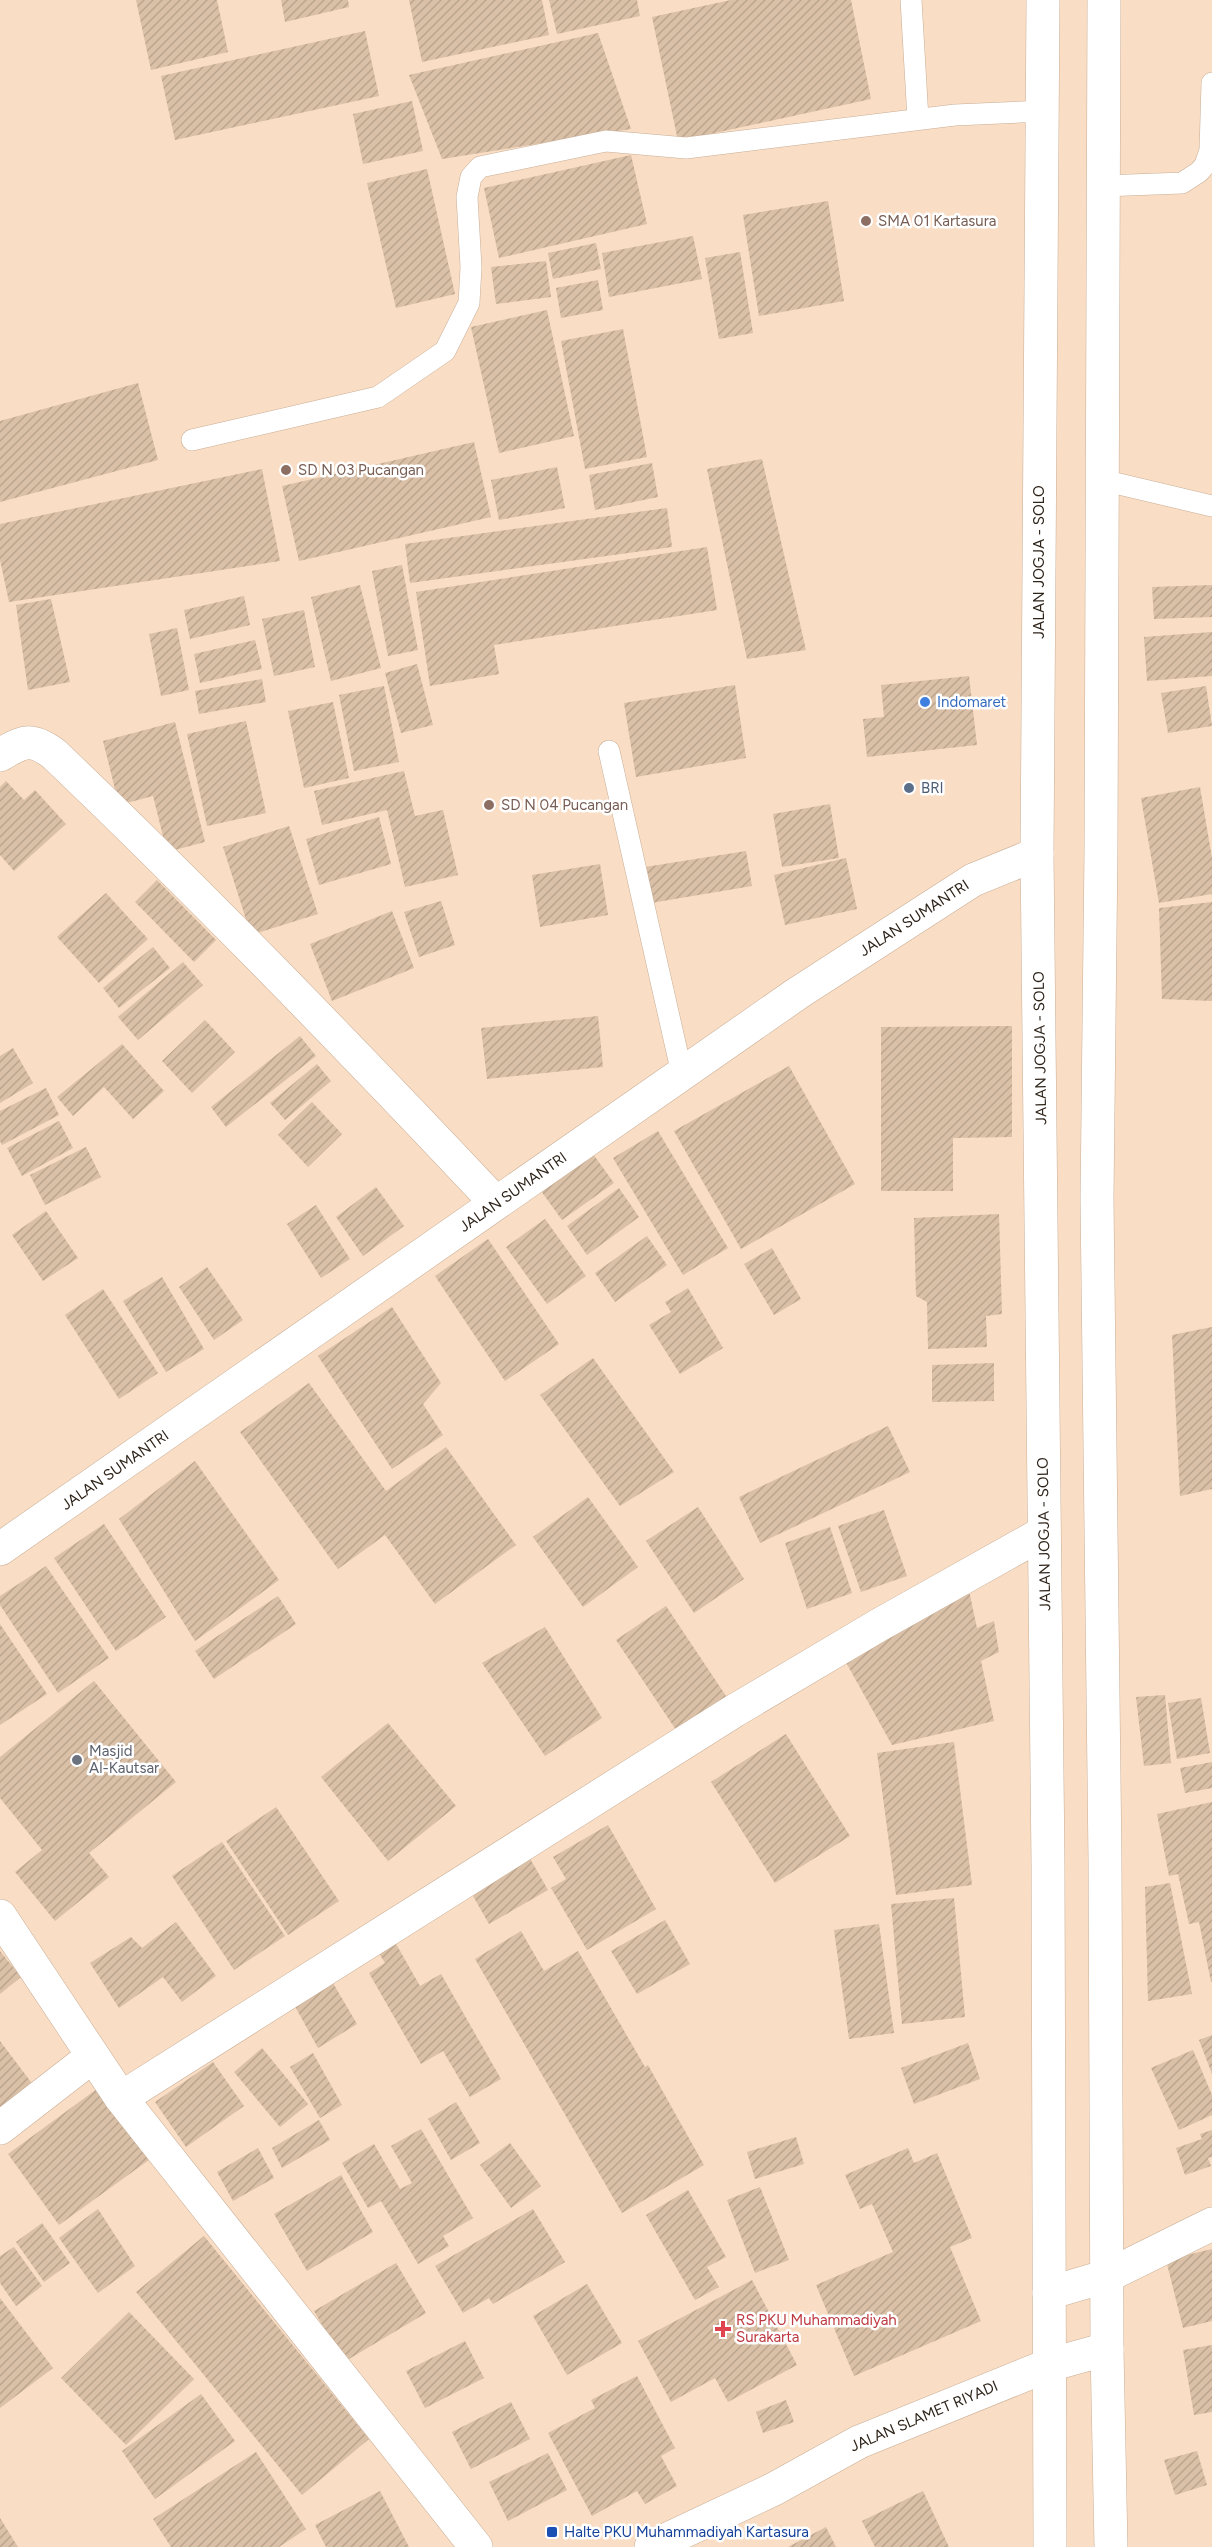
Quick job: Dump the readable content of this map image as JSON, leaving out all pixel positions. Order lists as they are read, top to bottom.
{
  "streets": {
    "main road": ["JALAN JOGJA - SOLO", "JALAN SUMANTRI", "JALAN SLAMET RIYADI"]
  },
  "crossings": [
    ["JALAN JOGJA - SOLO", "JALAN SUMANTRI"],
    ["JALAN JOGJA - SOLO", "JALAN SLAMET RIYADI"]
  ],
  "places": {
    "other": [
      "SMA 01 Kartasura",
      "SD N 03 Pucangan",
      "Indomaret",
      "BRI",
      "SD N 04 Pucangan",
      "Masjid Al-Kautsar"
    ],
    "health": ["RS PKU Muhammadiyah Surakarta"],
    "transit": ["Halte PKU Muhammadiyah Kartasura"]
  }
}
